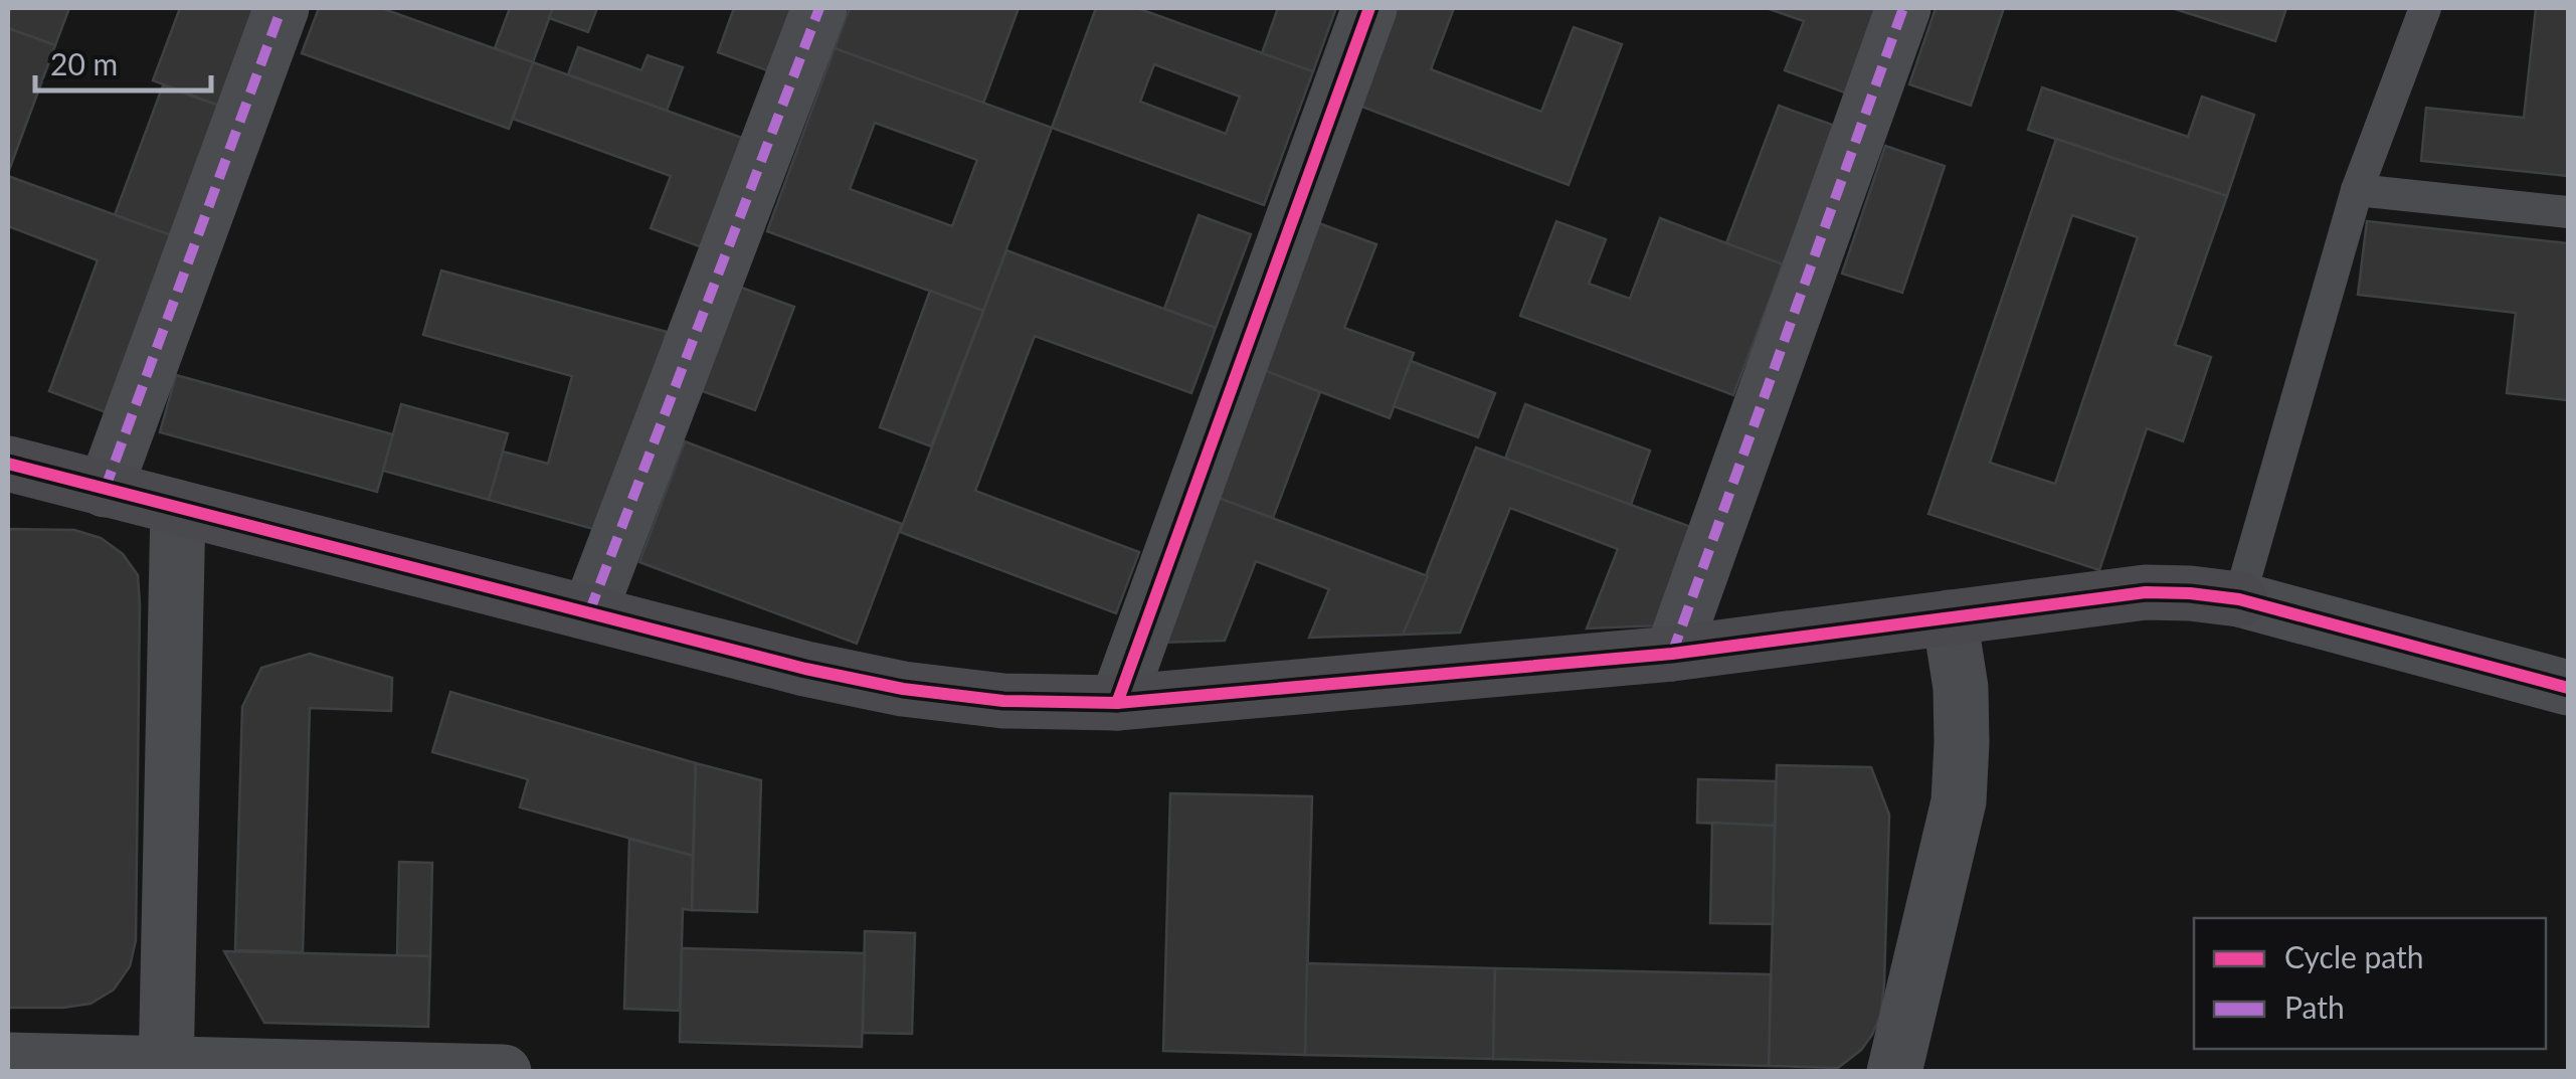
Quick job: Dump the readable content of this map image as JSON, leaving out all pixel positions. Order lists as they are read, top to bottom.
{
  "legend": ["Cycle path", "Path"],
  "scale_bar": "20 m"
}
